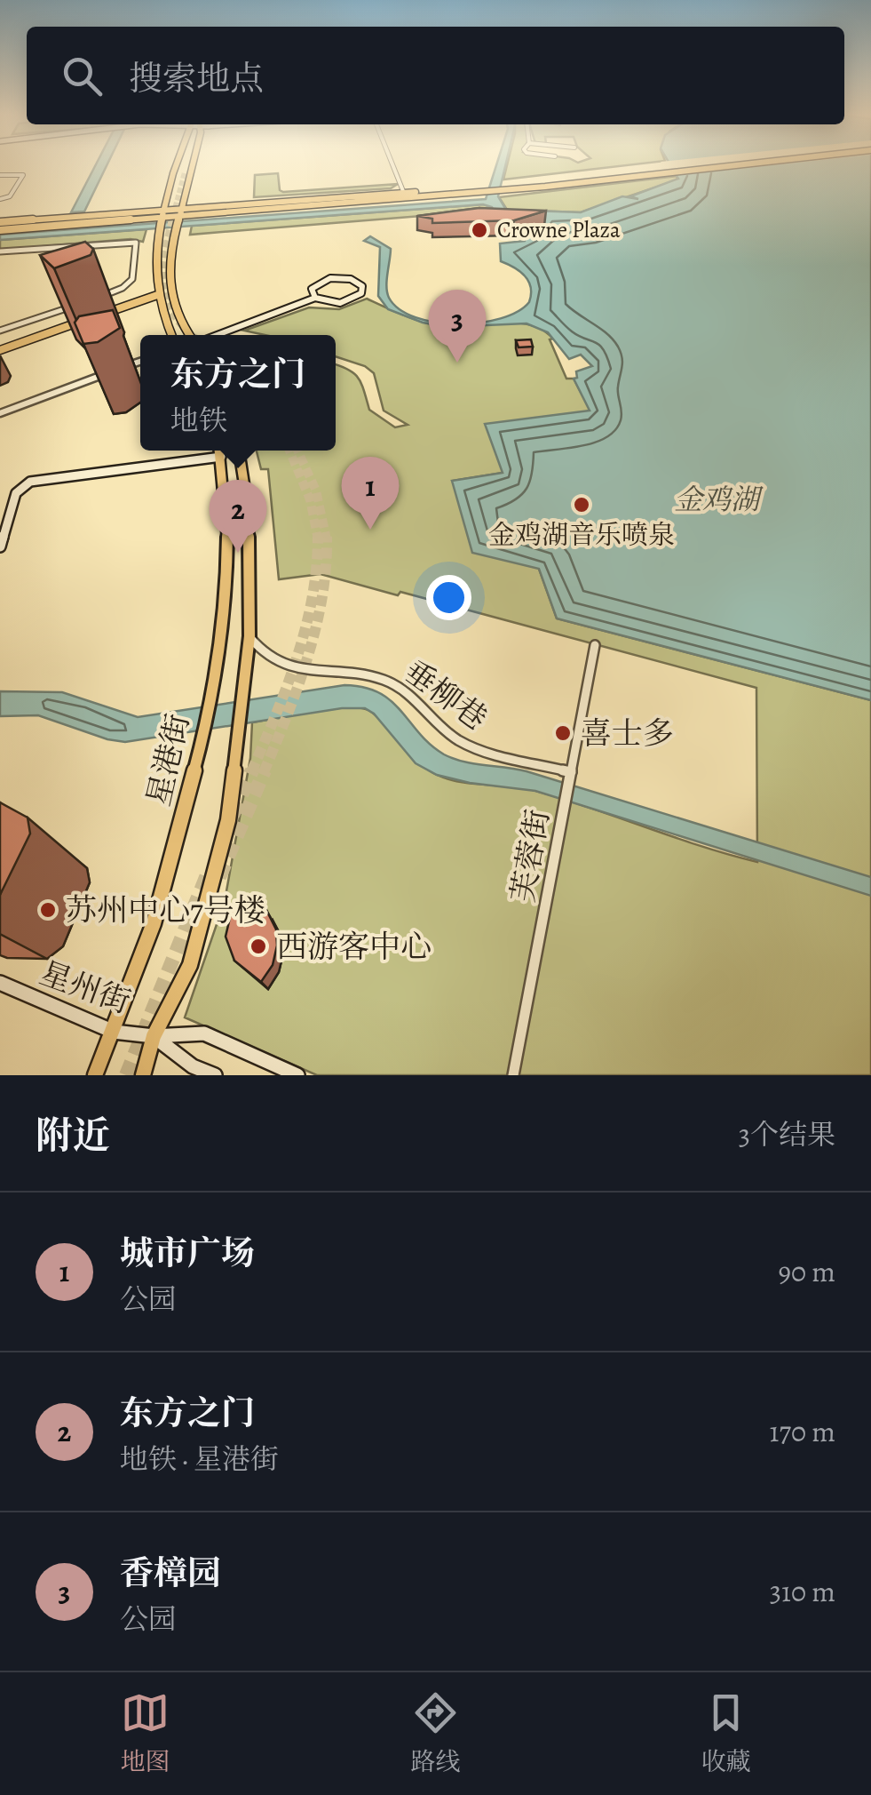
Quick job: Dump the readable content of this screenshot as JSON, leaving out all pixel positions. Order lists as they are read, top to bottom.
{
  "streets": {
    "main road": ["星港街"],
    "street": ["垂柳巷", "芙蓉街", "星州街"]
  },
  "crossings": [
    ["垂柳巷", "芙蓉街"],
    ["星港街", "星州街"]
  ],
  "water": ["金鸡湖"],
  "places": [
    "Crowne Plaza",
    "金鸡湖音乐喷泉",
    "喜士多",
    "苏州中心7号楼",
    "西游客中心"
  ],
  "page": {
    "search": "搜索地点",
    "pins": ["3", "1", "2"],
    "popup": ["东方之门", "地铁"],
    "heading": ["附近", "3个结果"],
    "list": [
      {
        "mark": "1",
        "name": "城市广场",
        "note": "公园",
        "value": "90 m"
      },
      {
        "mark": "2",
        "name": "东方之门",
        "note": "地铁 · 星港街",
        "value": "170 m"
      },
      {
        "mark": "3",
        "name": "香樟园",
        "note": "公园",
        "value": "310 m"
      }
    ],
    "nav": ["地图", "路线", "收藏"]
  }
}
